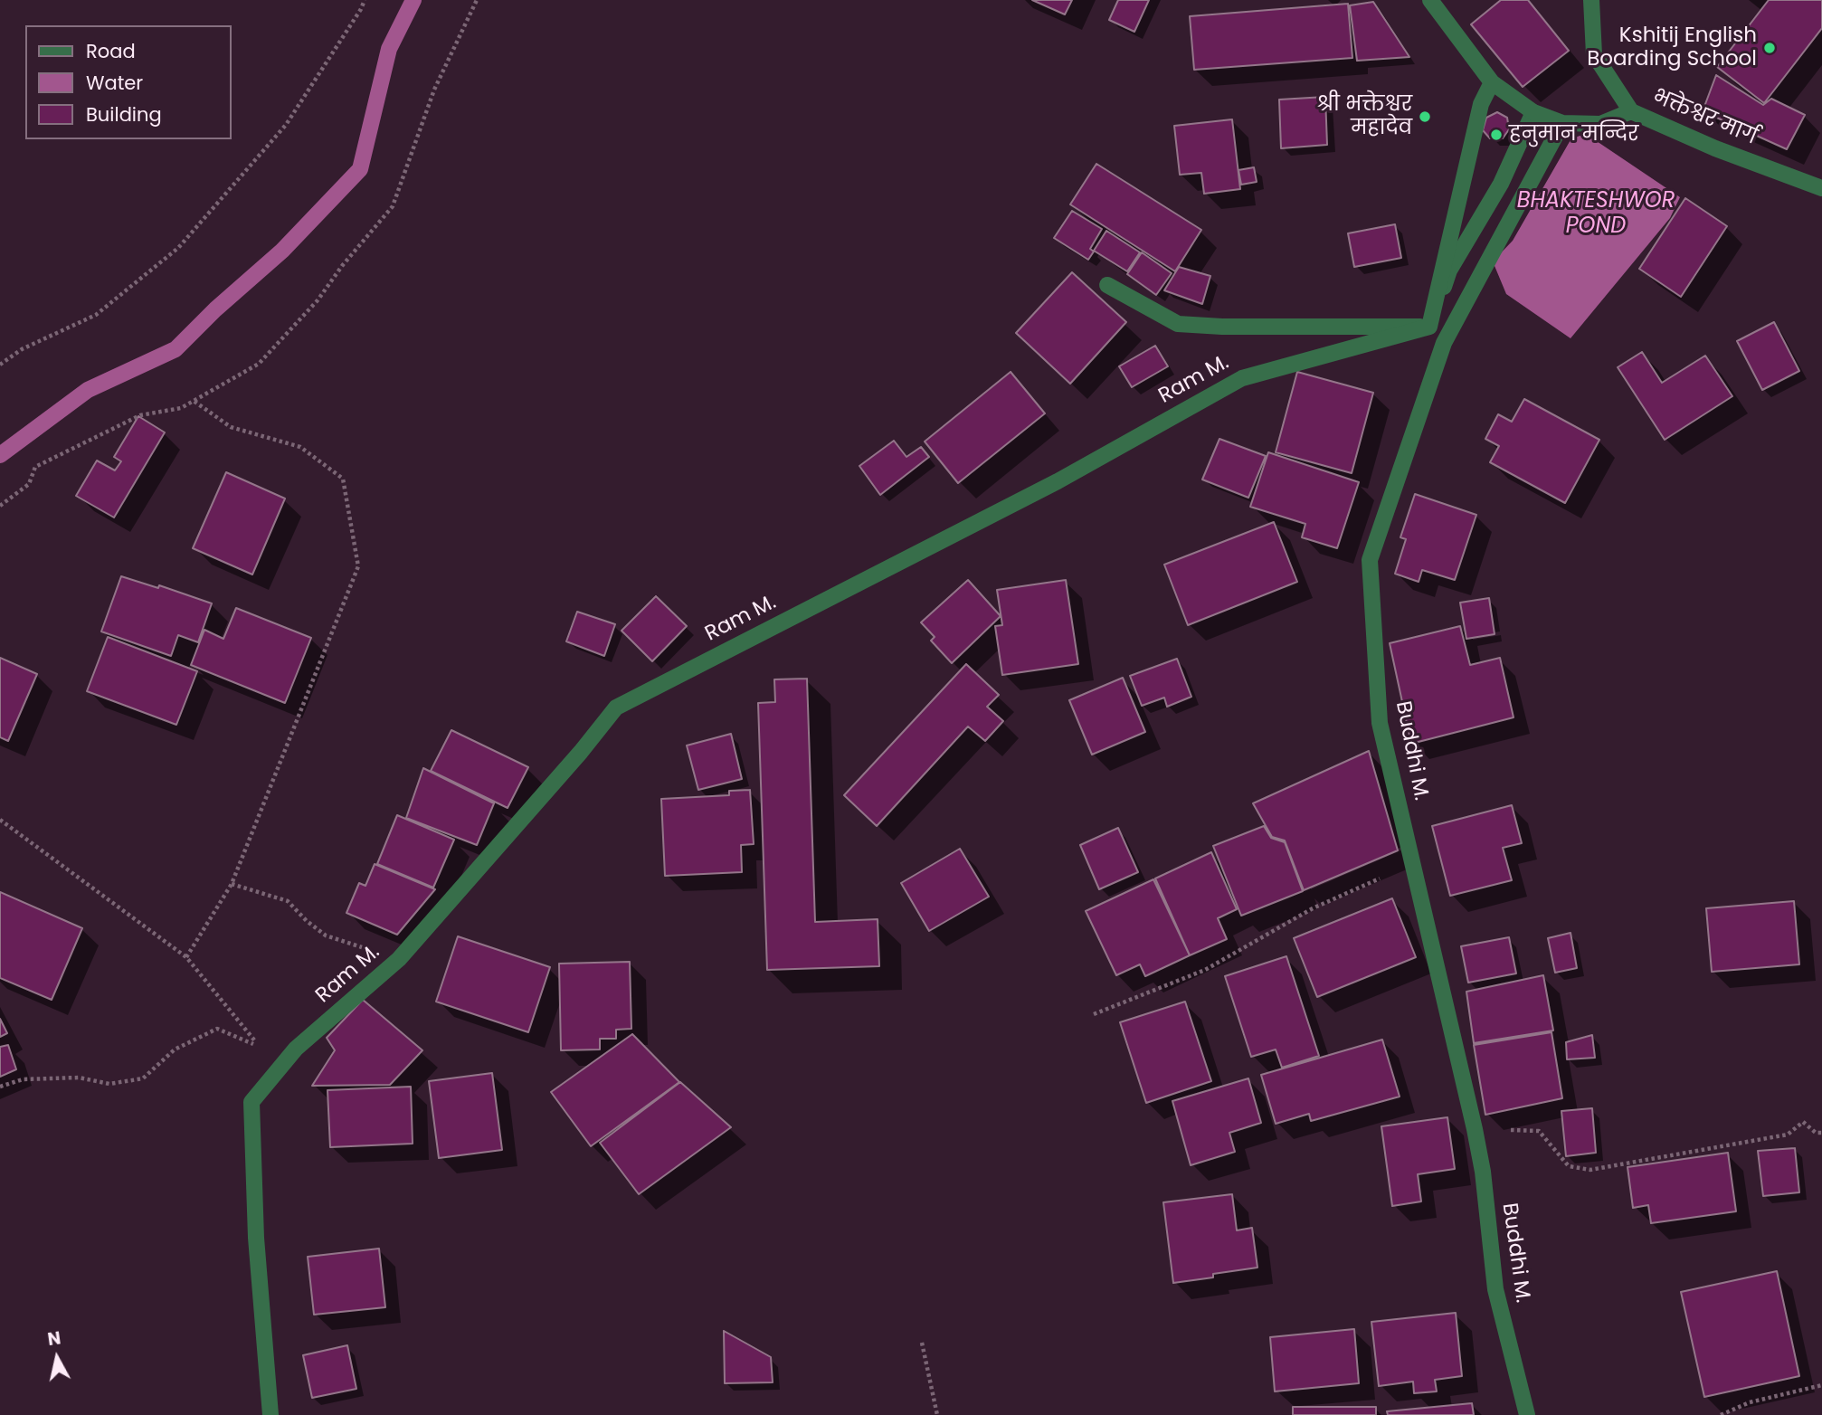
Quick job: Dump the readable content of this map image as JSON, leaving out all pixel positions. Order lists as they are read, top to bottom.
{
  "streets": {
    "street": ["भक्तेश्वर मार्ग", "Ram M.", "Buddhi M."]
  },
  "crossings": [
    ["भक्तेश्वर मार्ग", "Buddhi M."]
  ],
  "water": ["BHAKTESHWOR POND"],
  "places": ["Kshitij English Boarding School", "श्री भक्तेश्वर महादेव", "हनुमान मन्दिर"],
  "legend": ["Road", "Water", "Building"],
  "north": "top"
}
